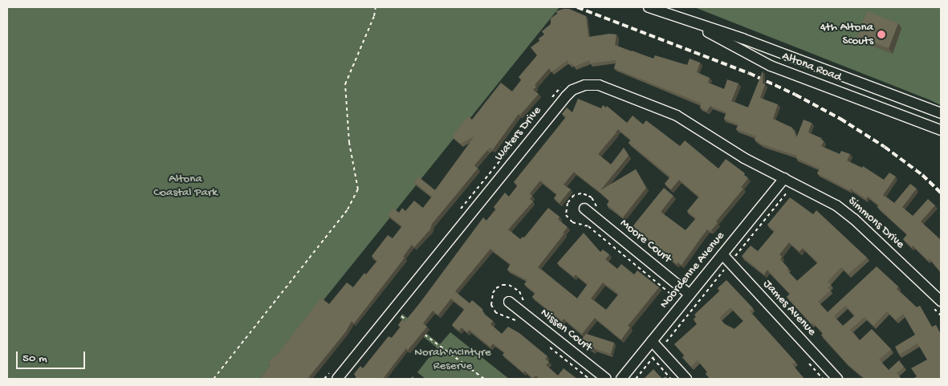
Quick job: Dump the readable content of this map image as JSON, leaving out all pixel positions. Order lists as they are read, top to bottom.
{
  "streets": {
    "street": [
      "Altona Road",
      "Waters Drive",
      "Simmons Drive",
      "Moore Court",
      "Noordenne Avenue",
      "James Avenue",
      "Nissen Court"
    ]
  },
  "crossings": [
    ["Waters Drive", "Simmons Drive"],
    ["Waters Drive", "Noordenne Avenue"],
    ["Simmons Drive", "Noordenne Avenue"],
    ["Moore Court", "Noordenne Avenue"],
    ["Noordenne Avenue", "James Avenue"]
  ],
  "parks": ["Altona Coastal Park", "Norah McIntyre Reserve"],
  "places": ["4th Altona Scouts"],
  "scale_bar": "50 m"
}
